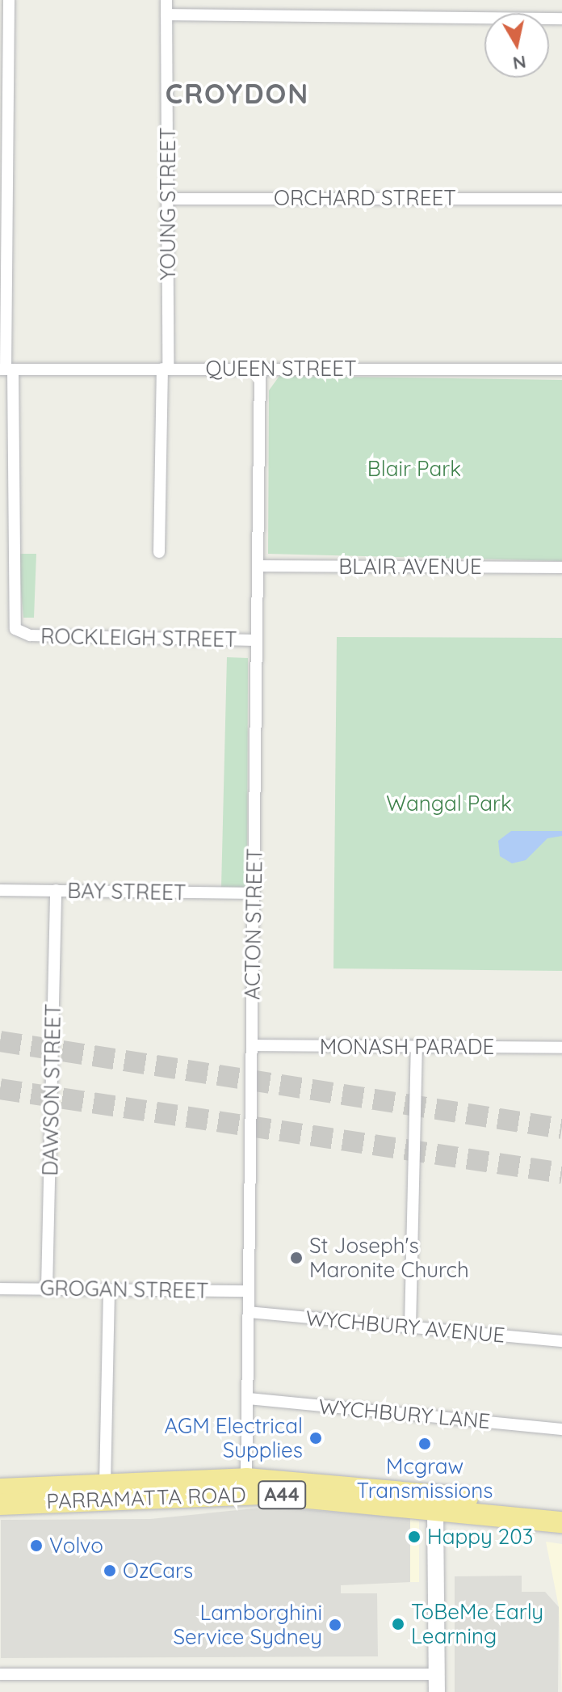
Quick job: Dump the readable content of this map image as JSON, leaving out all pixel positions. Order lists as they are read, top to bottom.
{
  "streets": {
    "highway": ["A44", "PARRAMATTA ROAD"],
    "street": [
      "ORCHARD STREET",
      "YOUNG STREET",
      "QUEEN STREET",
      "BLAIR AVENUE",
      "ROCKLEIGH STREET",
      "BAY STREET",
      "ACTON STREET",
      "MONASH PARADE",
      "DAWSON STREET",
      "GROGAN STREET",
      "WYCHBURY AVENUE",
      "WYCHBURY LANE"
    ]
  },
  "crossings": [
    ["ORCHARD STREET", "YOUNG STREET"],
    ["YOUNG STREET", "QUEEN STREET"],
    ["QUEEN STREET", "ROCKLEIGH STREET"],
    ["QUEEN STREET", "ACTON STREET"],
    ["BLAIR AVENUE", "ACTON STREET"],
    ["ROCKLEIGH STREET", "ACTON STREET"],
    ["BAY STREET", "ACTON STREET"],
    ["BAY STREET", "DAWSON STREET"],
    ["ACTON STREET", "MONASH PARADE"],
    ["ACTON STREET", "GROGAN STREET"],
    ["ACTON STREET", "WYCHBURY AVENUE"],
    ["ACTON STREET", "WYCHBURY LANE"],
    ["ACTON STREET", "PARRAMATTA ROAD"],
    ["DAWSON STREET", "GROGAN STREET"]
  ],
  "districts": ["CROYDON"],
  "parks": ["Blair Park", "Wangal Park"],
  "places": [
    "St Joseph's Maronite Church",
    "AGM Electrical Supplies",
    "Mcgraw Transmissions",
    "Happy 203",
    "Volvo",
    "OzCars",
    "ToBeMe Early Learning",
    "Lamborghini Service Sydney"
  ],
  "north": "bottom"
}
